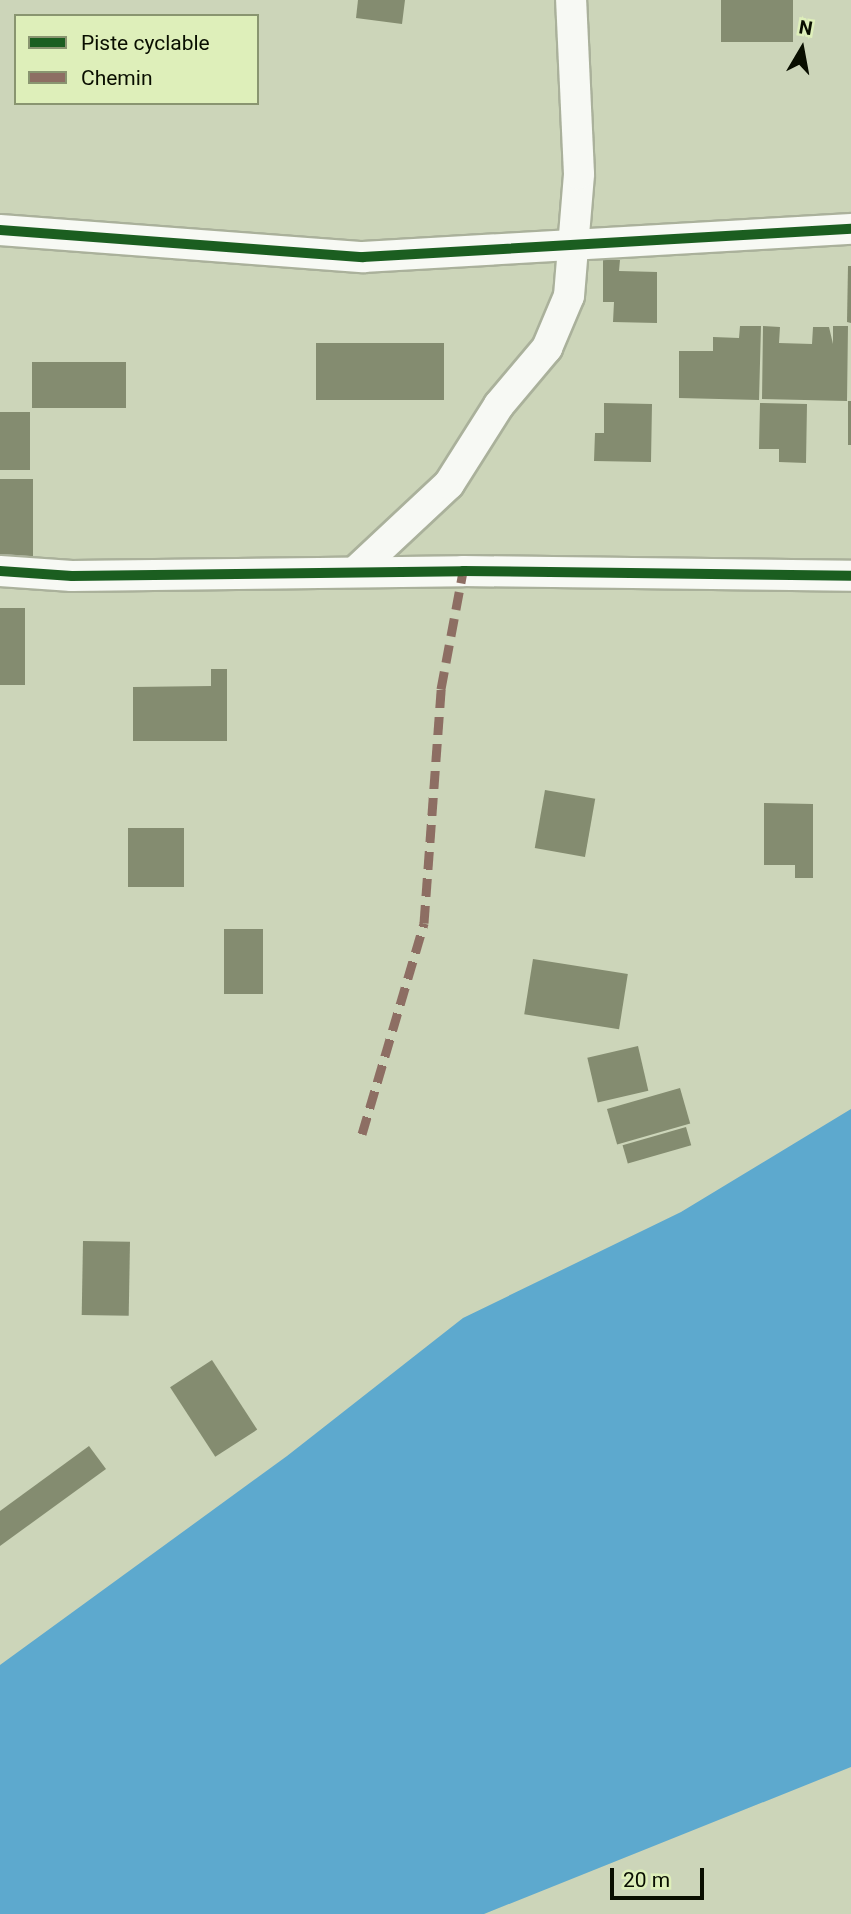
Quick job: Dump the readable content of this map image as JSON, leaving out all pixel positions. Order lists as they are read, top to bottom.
{
  "legend": ["Piste cyclable", "Chemin"],
  "scale_bar": "20 m",
  "north": "top"
}
